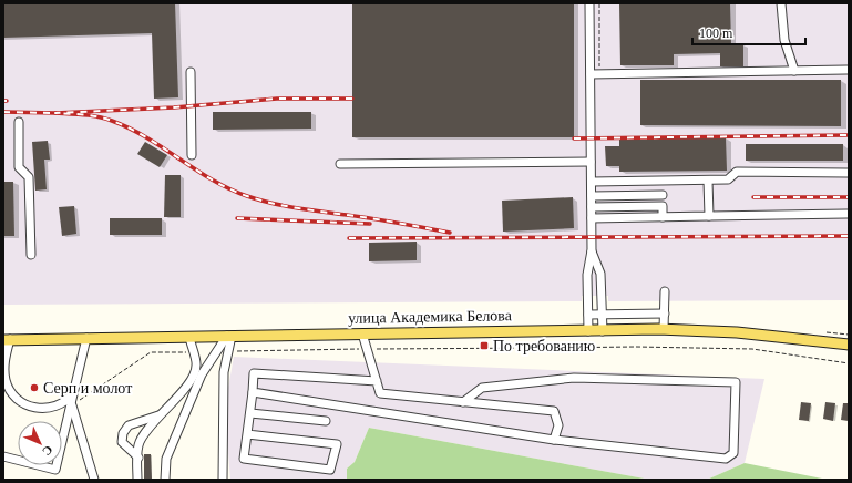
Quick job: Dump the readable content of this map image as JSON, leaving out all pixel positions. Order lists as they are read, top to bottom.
{
  "streets": {
    "main road": ["улица Академика Белова"]
  },
  "places": {
    "transit": ["По требованию"],
    "other": ["Серп и молот"]
  },
  "scale_bar": "100 m",
  "north": "bottom right"
}
